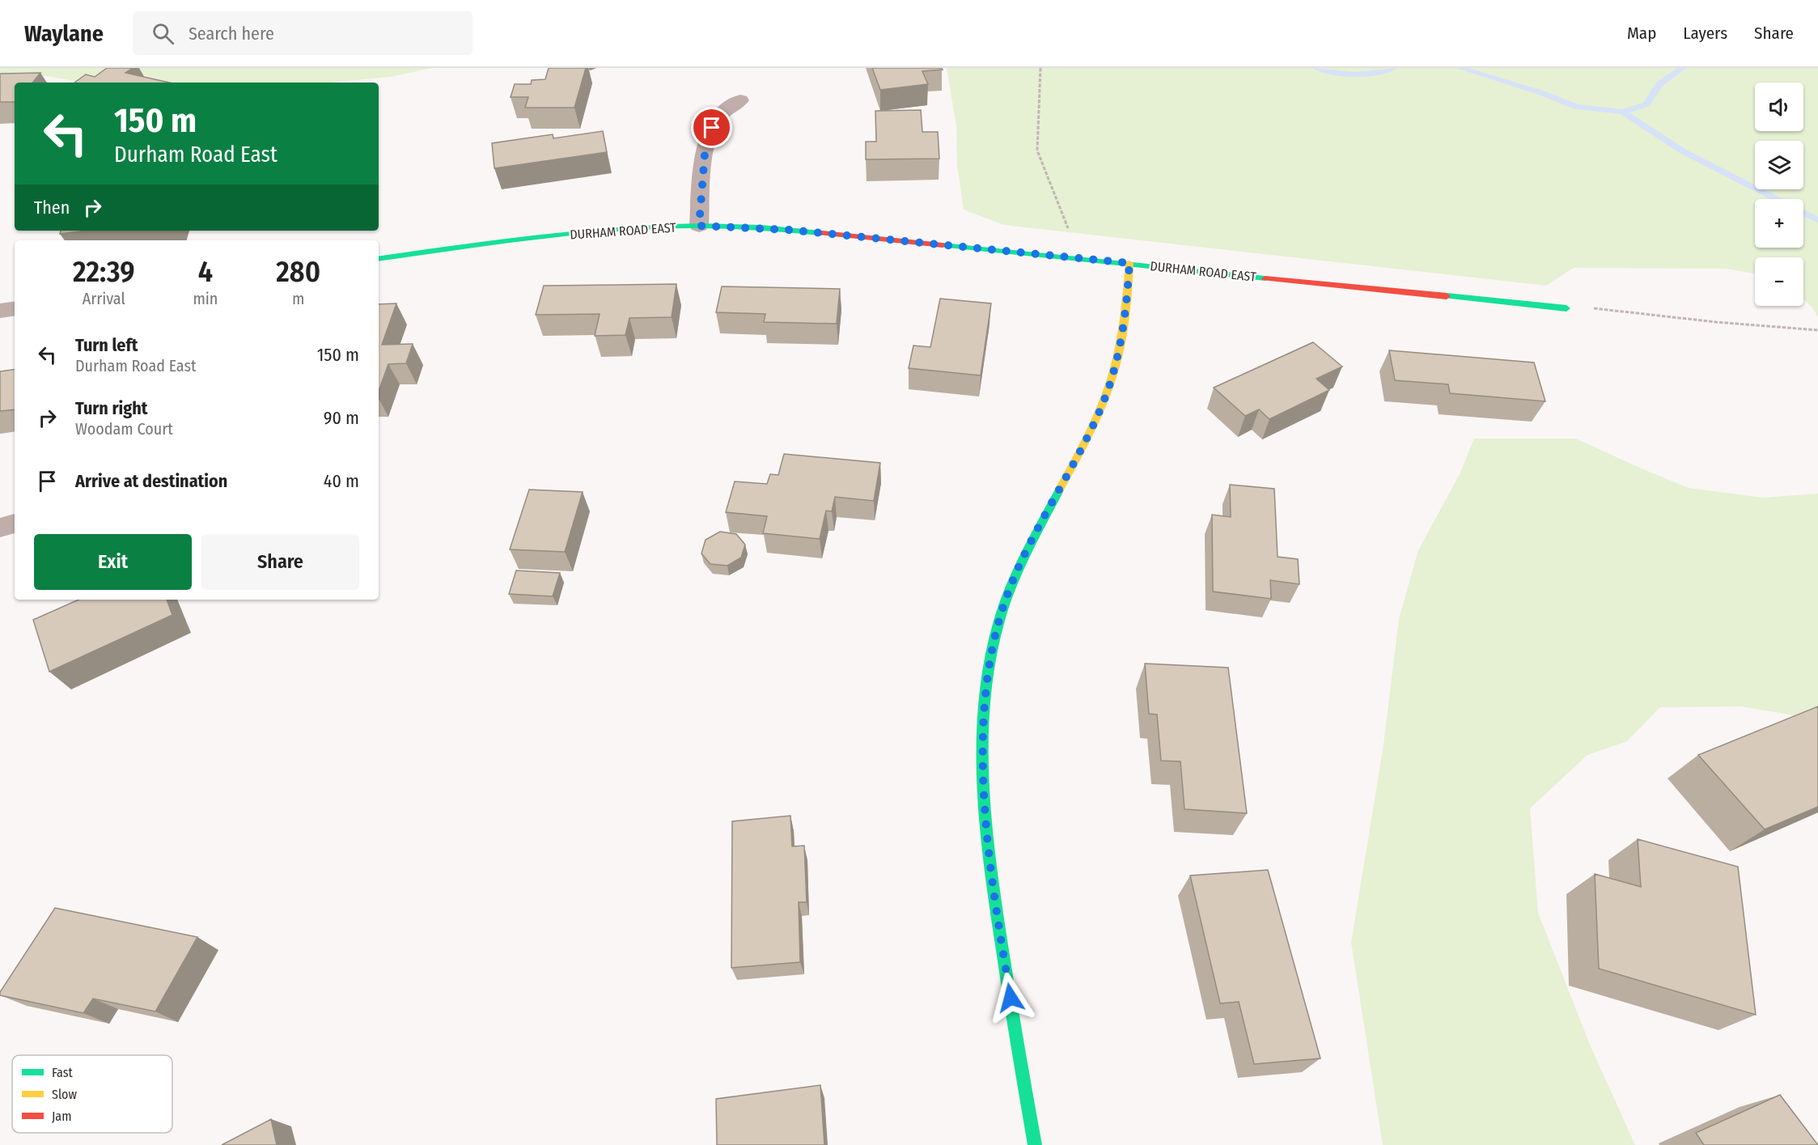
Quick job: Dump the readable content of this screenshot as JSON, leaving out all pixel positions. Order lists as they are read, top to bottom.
{
  "streets": {
    "street": ["DURHAM ROAD EAST"]
  },
  "legend": ["Fast", "Slow", "Jam"],
  "page": {
    "header": "Waylane",
    "search": "Search here",
    "nav": ["Map", "Layers", "Share"],
    "map_buttons": ["+", "−"],
    "turn": ["150 m", "Durham Road East"],
    "then": "Then",
    "eta": [
      "22:39",
      "Arrival",
      "4",
      "min",
      "280",
      "m"
    ],
    "list": [
      {
        "name": "Turn left",
        "note": "Durham Road East",
        "value": "150 m"
      },
      {
        "name": "Turn right",
        "note": "Woodam Court",
        "value": "90 m"
      },
      {
        "name": "Arrive at destination",
        "value": "40 m"
      }
    ],
    "buttons": ["Exit", "Share"]
  }
}
